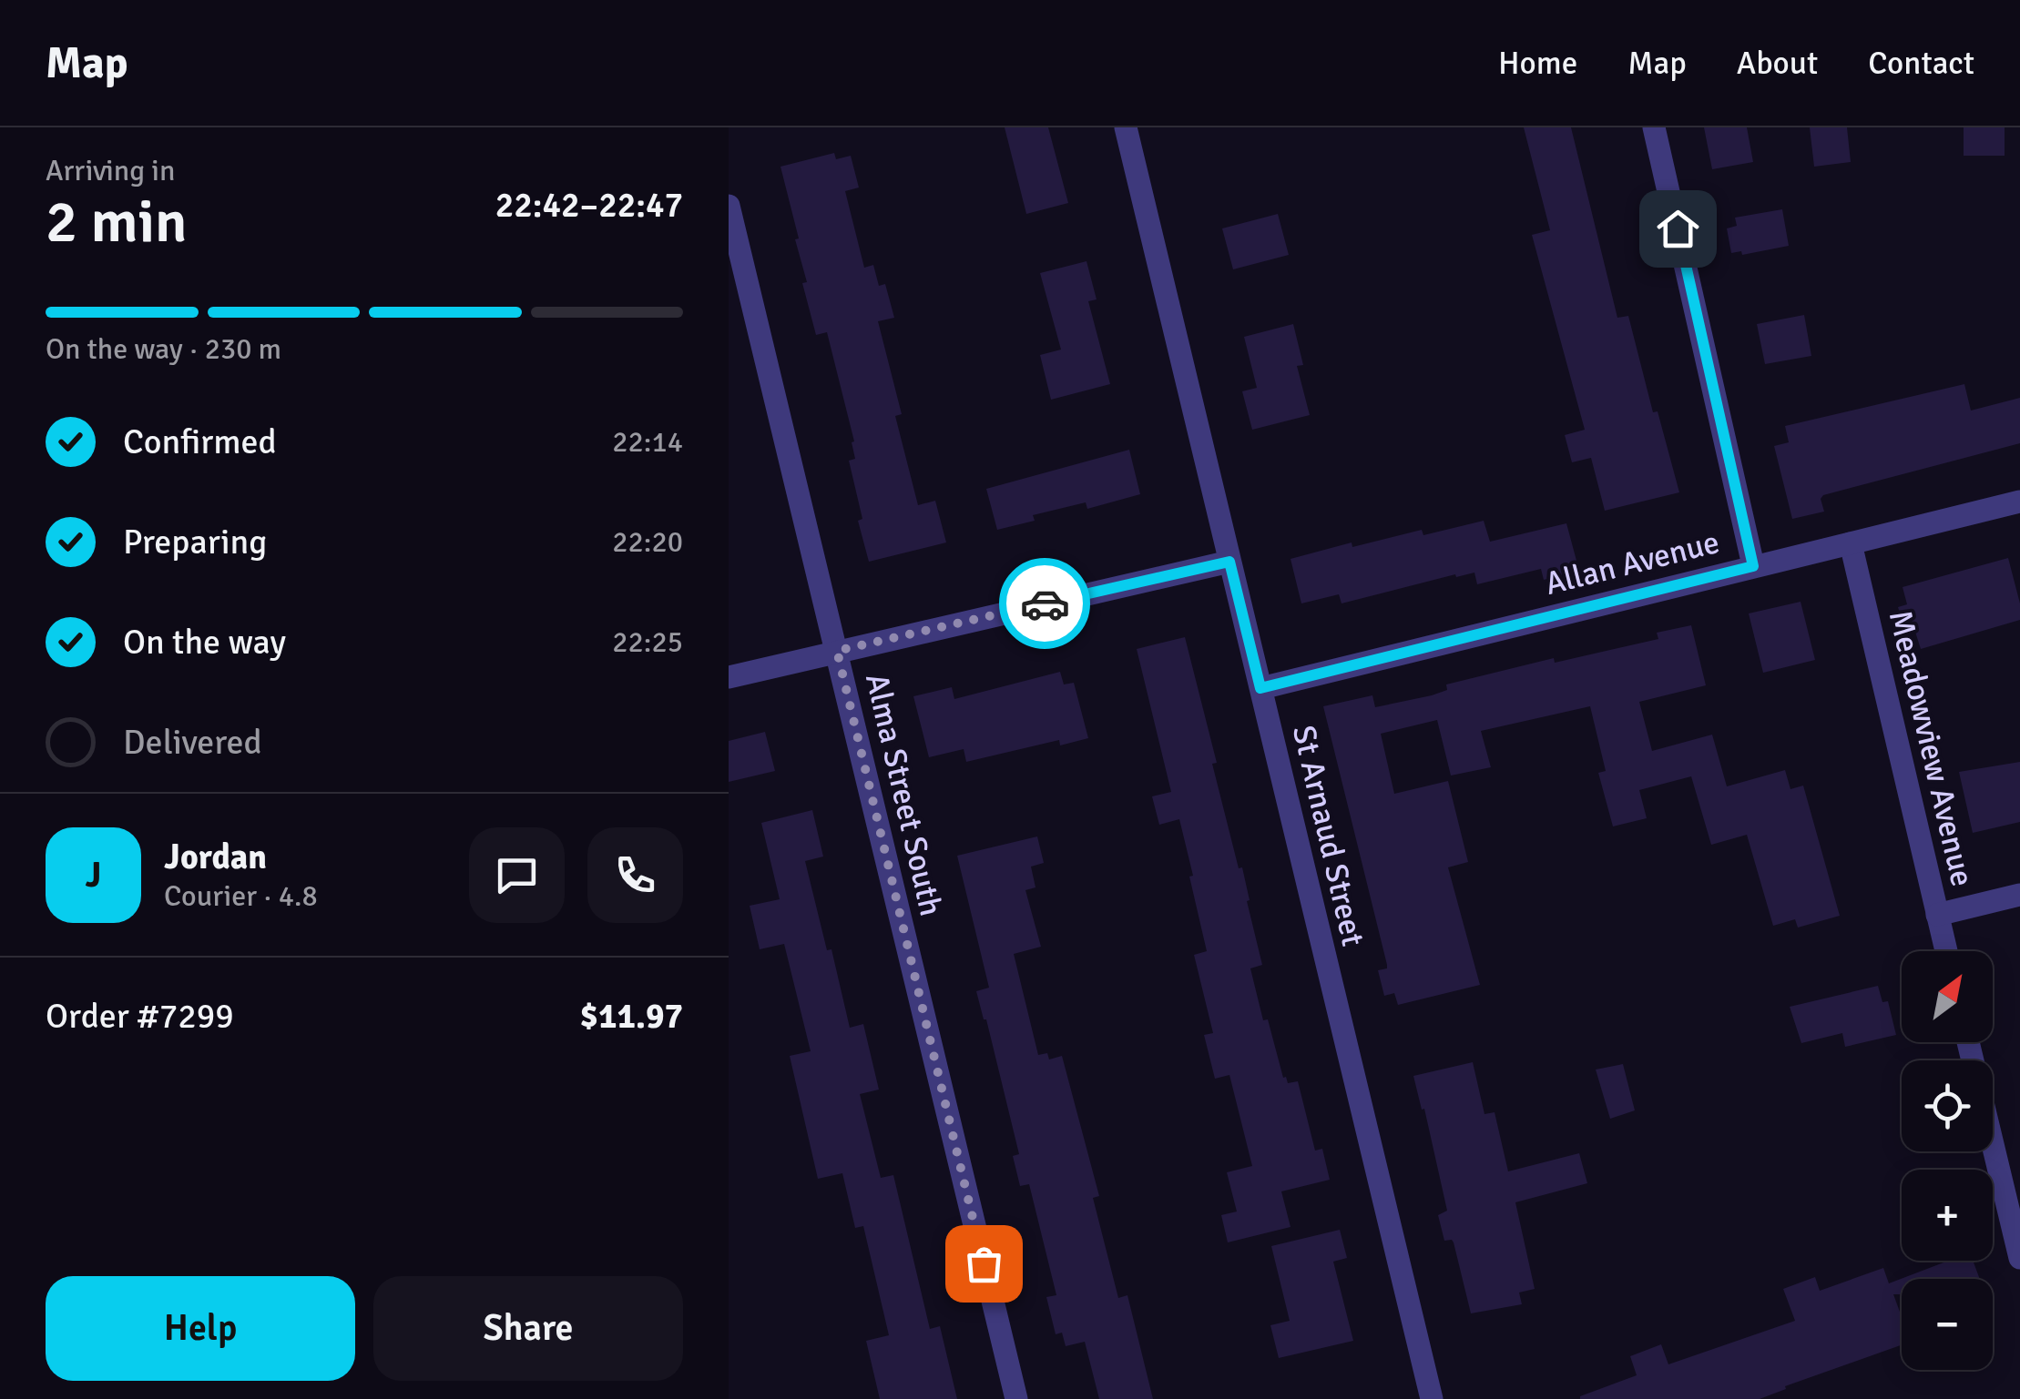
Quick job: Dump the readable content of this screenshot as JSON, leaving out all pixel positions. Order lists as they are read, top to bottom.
{
  "streets": {
    "street": [
      "Allan Avenue",
      "Meadowview Avenue",
      "Alma Street South",
      "St Arnaud Street"
    ]
  },
  "crossings": [
    ["Allan Avenue", "Meadowview Avenue"],
    ["Allan Avenue", "St Arnaud Street"]
  ],
  "north": "top right",
  "page": {
    "header": "Map",
    "nav": [
      "Home",
      "Map",
      "About",
      "Contact"
    ],
    "heading": ["2 min", "Arriving in", "22:42–22:47"],
    "panel": [
      "Jordan",
      "Courier · 4.8",
      "Order #7299",
      "$11.97"
    ],
    "bar": "On the way · 230 m",
    "list": [
      ["Confirmed", "22:14"],
      ["Preparing", "22:20"],
      ["On the way", "22:25"],
      "Delivered"
    ],
    "round": "J",
    "map_buttons": ["+", "−"],
    "buttons": ["Help", "Share"]
  }
}
